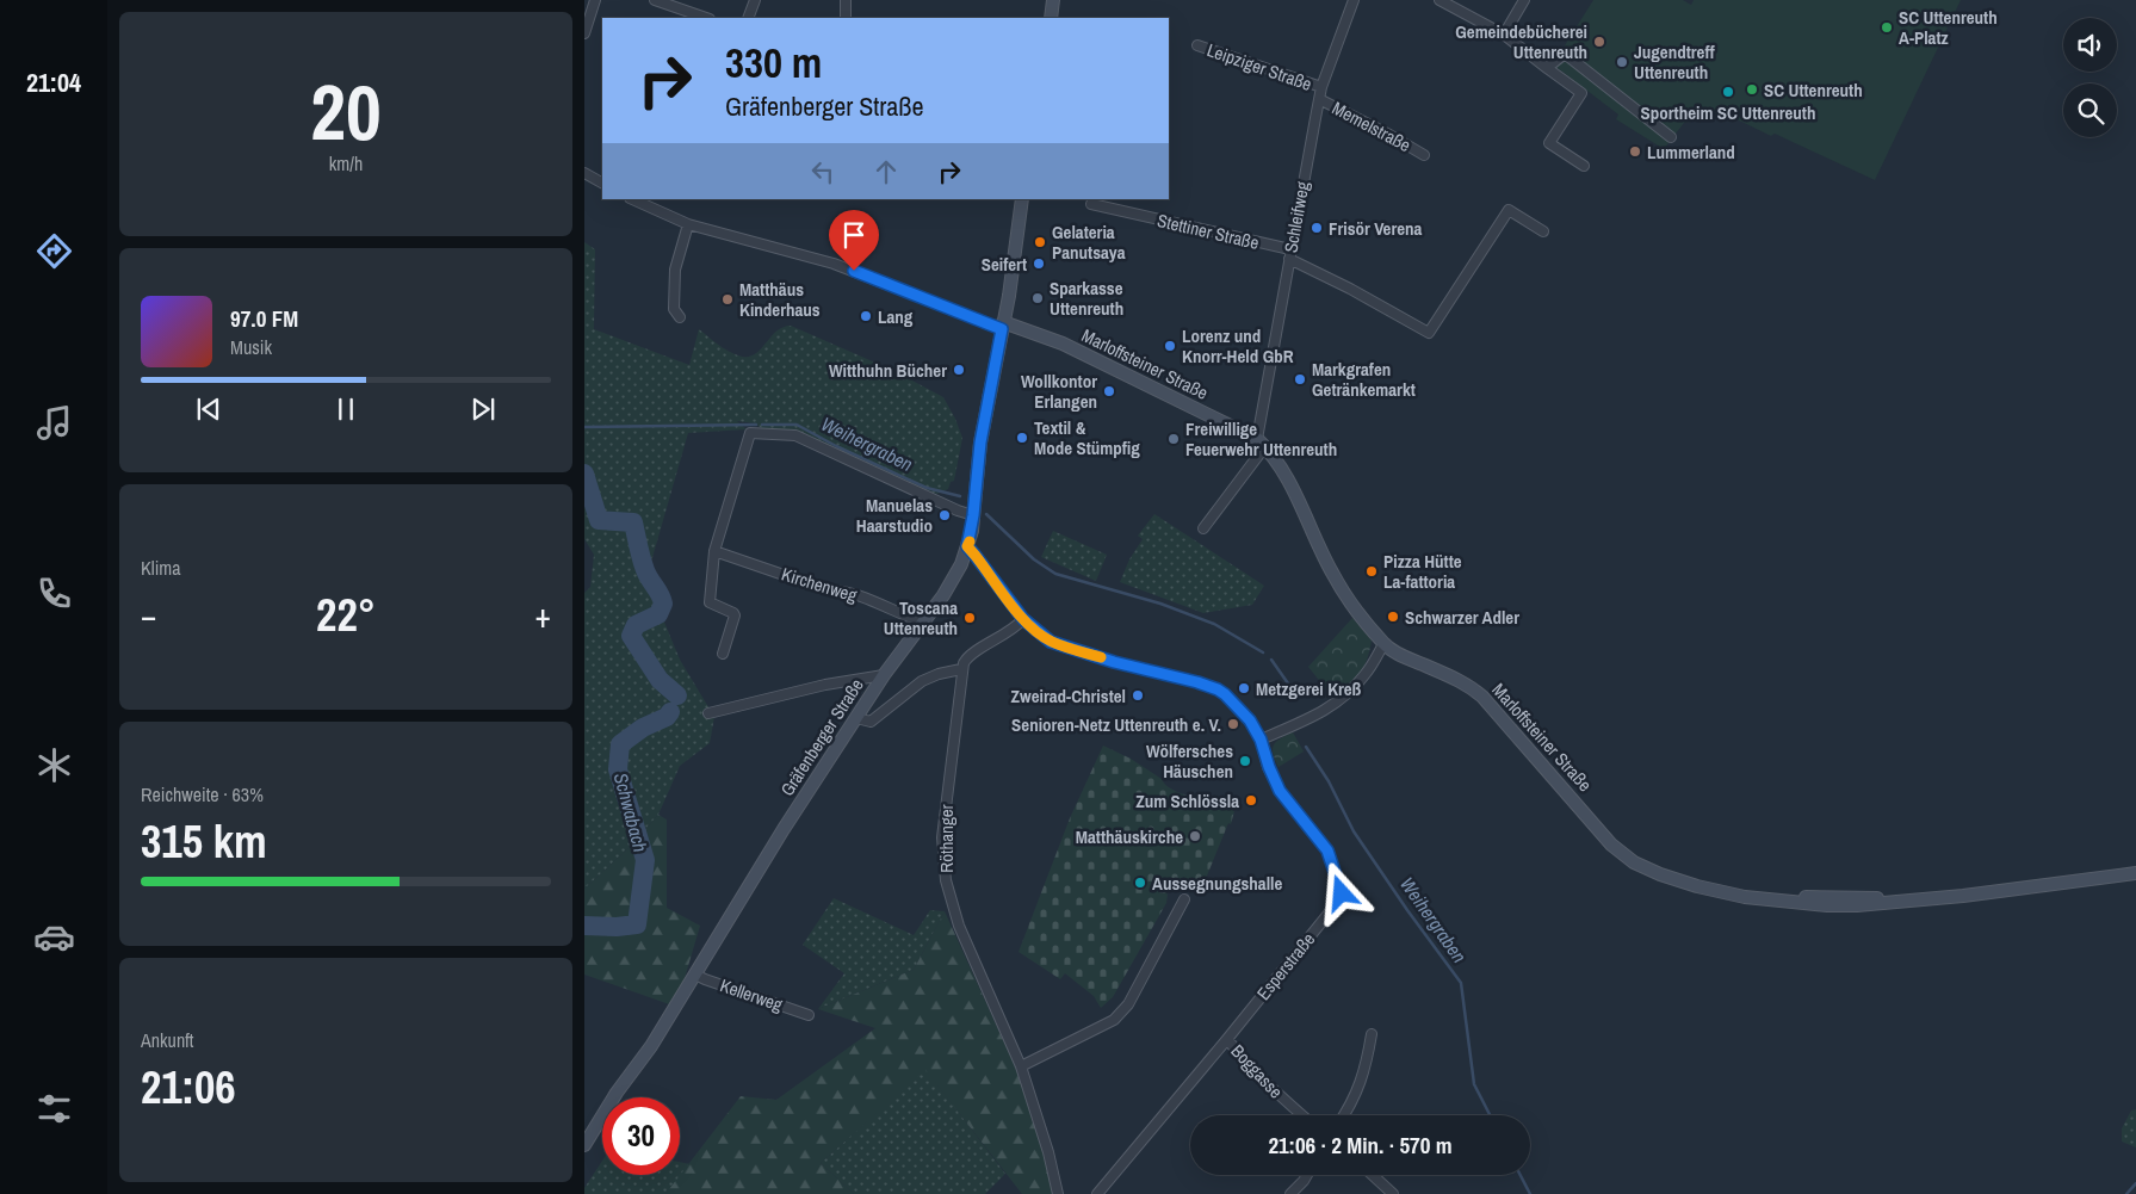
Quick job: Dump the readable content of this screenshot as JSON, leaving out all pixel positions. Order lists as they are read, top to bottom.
{
  "streets": {
    "street": [
      "Leipziger Straße",
      "Memelstraße",
      "Schleifweg",
      "Stettiner Straße",
      "Marloffsteiner Straße",
      "Kirchenweg",
      "Gräfenberger Straße",
      "Röthanger",
      "Esperstraße",
      "Kellerweg",
      "Boggasse"
    ]
  },
  "crossings": [
    ["Leipziger Straße", "Schleifweg"],
    ["Memelstraße", "Schleifweg"],
    ["Schleifweg", "Stettiner Straße"],
    ["Schleifweg", "Marloffsteiner Straße"],
    ["Marloffsteiner Straße", "Gräfenberger Straße"],
    ["Kirchenweg", "Gräfenberger Straße"],
    ["Gräfenberger Straße", "Esperstraße"],
    ["Gräfenberger Straße", "Kellerweg"],
    ["Esperstraße", "Boggasse"]
  ],
  "water": ["Weihergraben", "Schwabach"],
  "places": [
    "SC Uttenreuth A-Platz",
    "Gemeindebücherei Uttenreuth",
    "Jugendtreff Uttenreuth",
    "SC Uttenreuth",
    "Sportheim SC Uttenreuth",
    "Lummerland",
    "Frisör Verena",
    "Gelateria Panutsaya",
    "Seifert",
    "Sparkasse Uttenreuth",
    "Matthäus Kinderhaus",
    "Lang",
    "Lorenz und Knorr-Held GbR",
    "Witthuhn Bücher",
    "Markgrafen Getränkemarkt",
    "Wollkontor Erlangen",
    "Textil & Mode Stümpfig",
    "Freiwillige Feuerwehr Uttenreuth",
    "Manuelas Haarstudio",
    "Pizza Hütte La-fattoria",
    "Schwarzer Adler",
    "Toscana Uttenreuth",
    "Metzgerei Kreß",
    "Zweirad-Christel",
    "Senioren-Netz Uttenreuth e. V.",
    "Wölfersches Häuschen",
    "Zum Schlössla",
    "Matthäuskirche",
    "Aussegnungshalle"
  ],
  "page": {
    "tabs": "21:04",
    "tile": [
      ["20", "km/h"],
      "Klima",
      ["Reichweite · 63%", "315 km"],
      ["Ankunft", "21:06"]
    ],
    "turn": ["330 m", "Gräfenberger Straße"],
    "song": ["97.0 FM", "Musik"],
    "heat": ["−", "22°", "+"],
    "limit": "30",
    "trip": "21:06 · 2 Min. · 570 m"
  }
}
